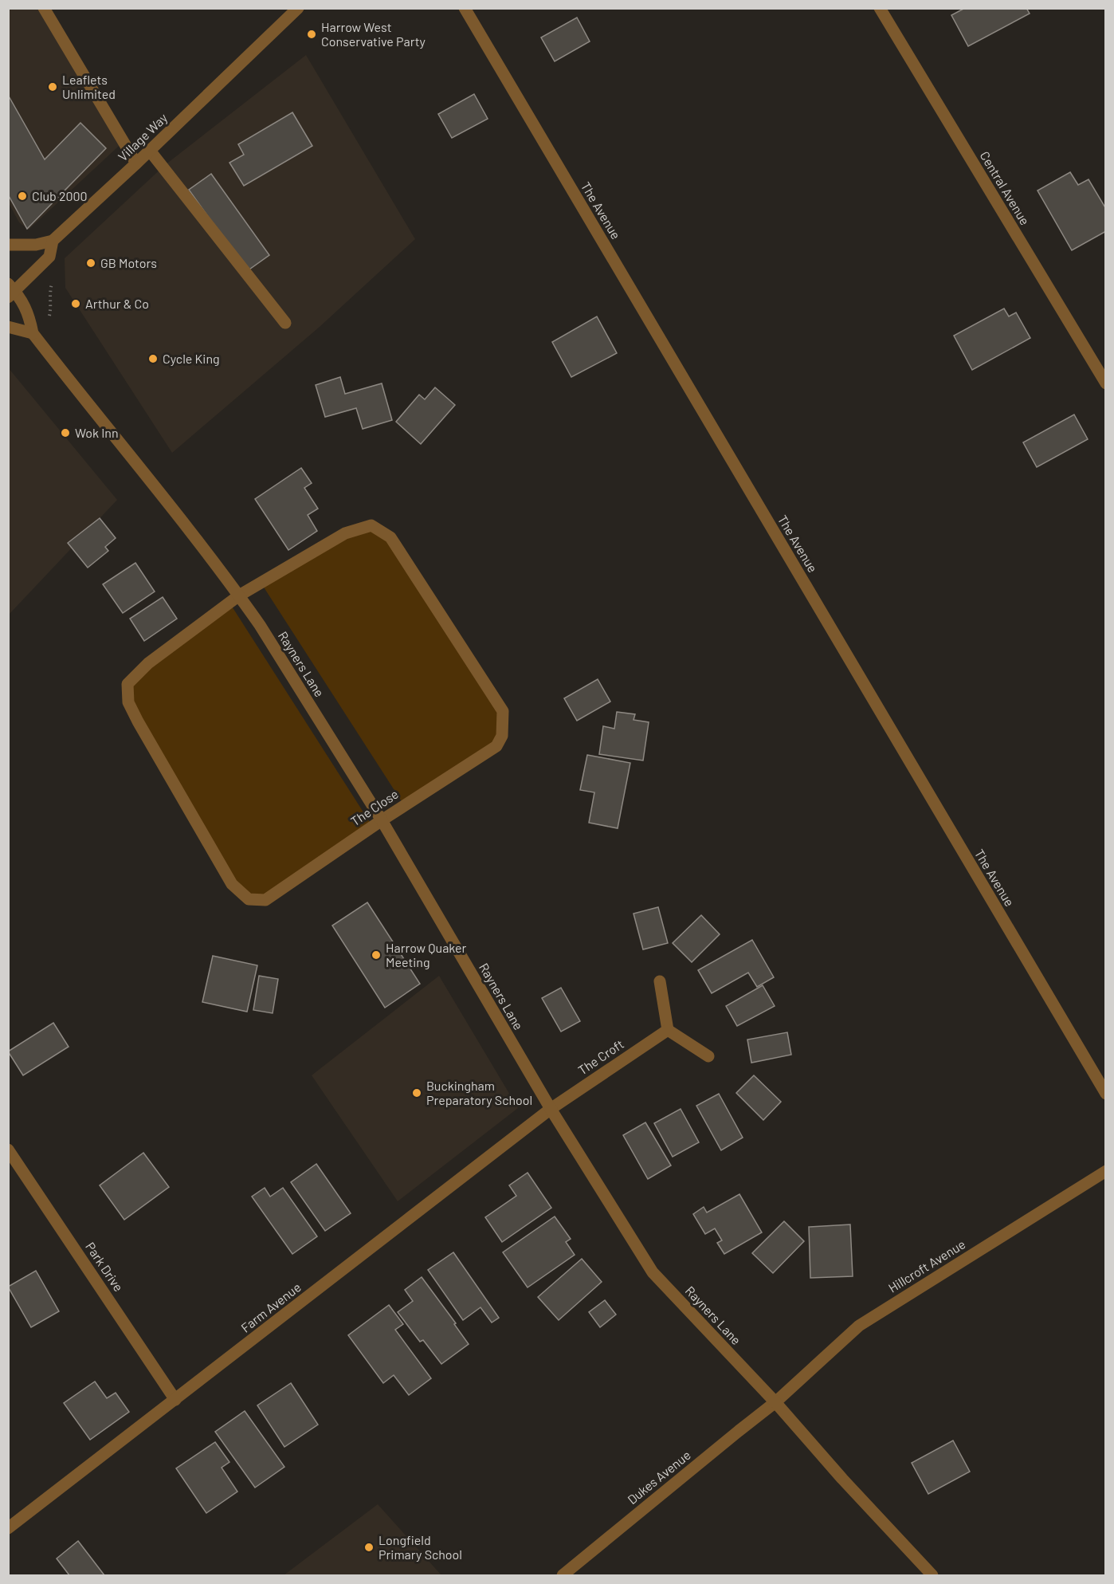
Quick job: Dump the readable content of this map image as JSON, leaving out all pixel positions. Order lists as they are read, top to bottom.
{
  "streets": {
    "street": [
      "Village Way",
      "Central Avenue",
      "The Avenue",
      "Rayners Lane",
      "The Close",
      "The Croft",
      "Hillcroft Avenue",
      "Park Drive",
      "Farm Avenue",
      "Dukes Avenue"
    ]
  },
  "crossings": [
    ["Village Way", "Rayners Lane"],
    ["Rayners Lane", "The Close"],
    ["Rayners Lane", "The Croft"],
    ["Rayners Lane", "Hillcroft Avenue"],
    ["Rayners Lane", "Farm Avenue"],
    ["Rayners Lane", "Dukes Avenue"],
    ["The Croft", "Farm Avenue"],
    ["Hillcroft Avenue", "Dukes Avenue"],
    ["Park Drive", "Farm Avenue"]
  ],
  "places": [
    "Harrow West Conservative Party",
    "Leaflets Unlimited",
    "Club 2000",
    "GB Motors",
    "Arthur & Co",
    "Cycle King",
    "Wok Inn",
    "Harrow Quaker Meeting",
    "Buckingham Preparatory School",
    "Longfield Primary School"
  ]
}
